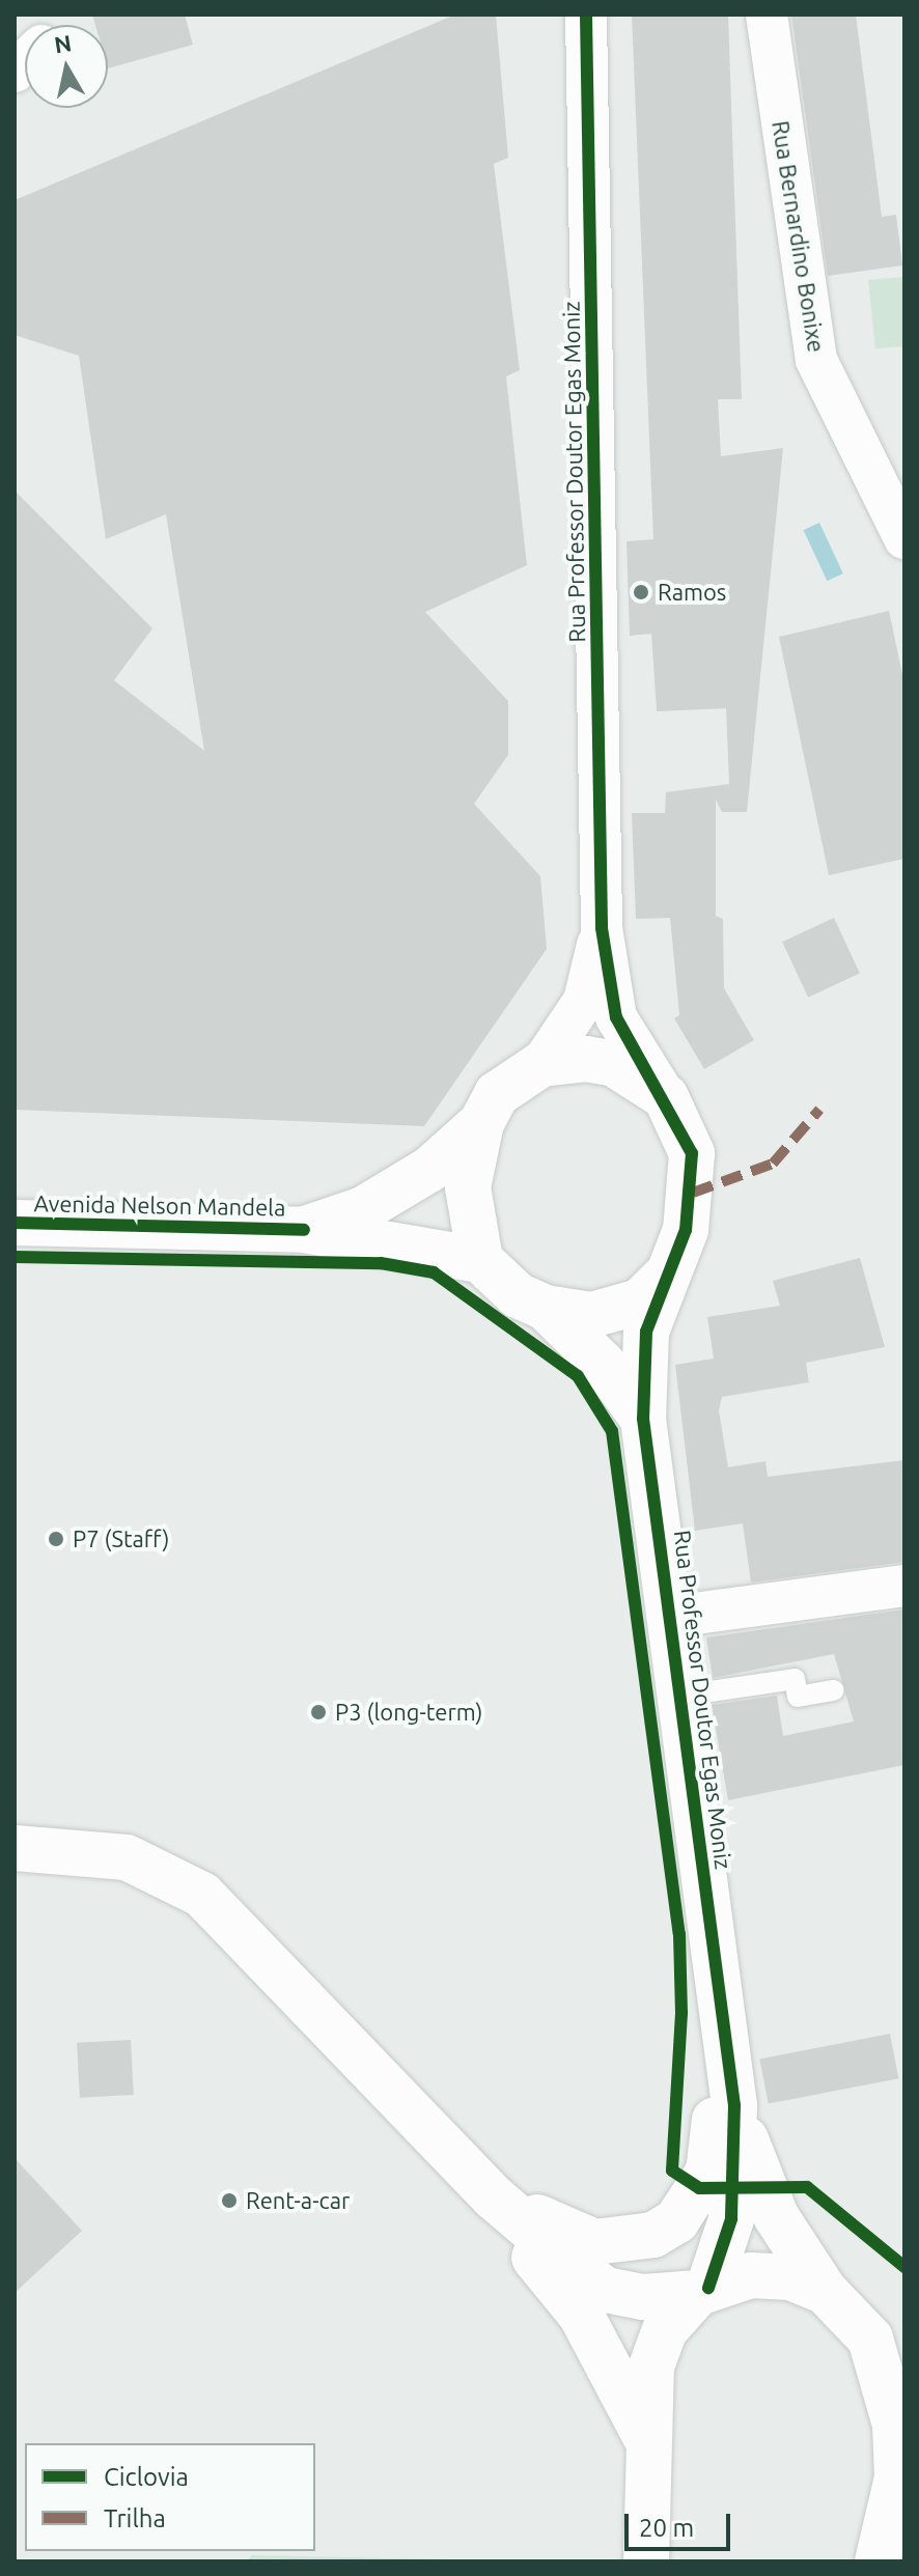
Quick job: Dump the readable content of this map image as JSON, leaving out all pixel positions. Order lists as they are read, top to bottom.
{
  "streets": {
    "street": ["Rua Bernardino Bonixe", "Rua Professor Doutor Egas Moniz", "Avenida Nelson Mandela"]
  },
  "places": [
    "Ramos",
    "P7 (Staff)",
    "P3 (long-term)",
    "Rent-a-car"
  ],
  "legend": ["Ciclovia", "Trilha"],
  "scale_bar": "20 m",
  "north": "top"
}
